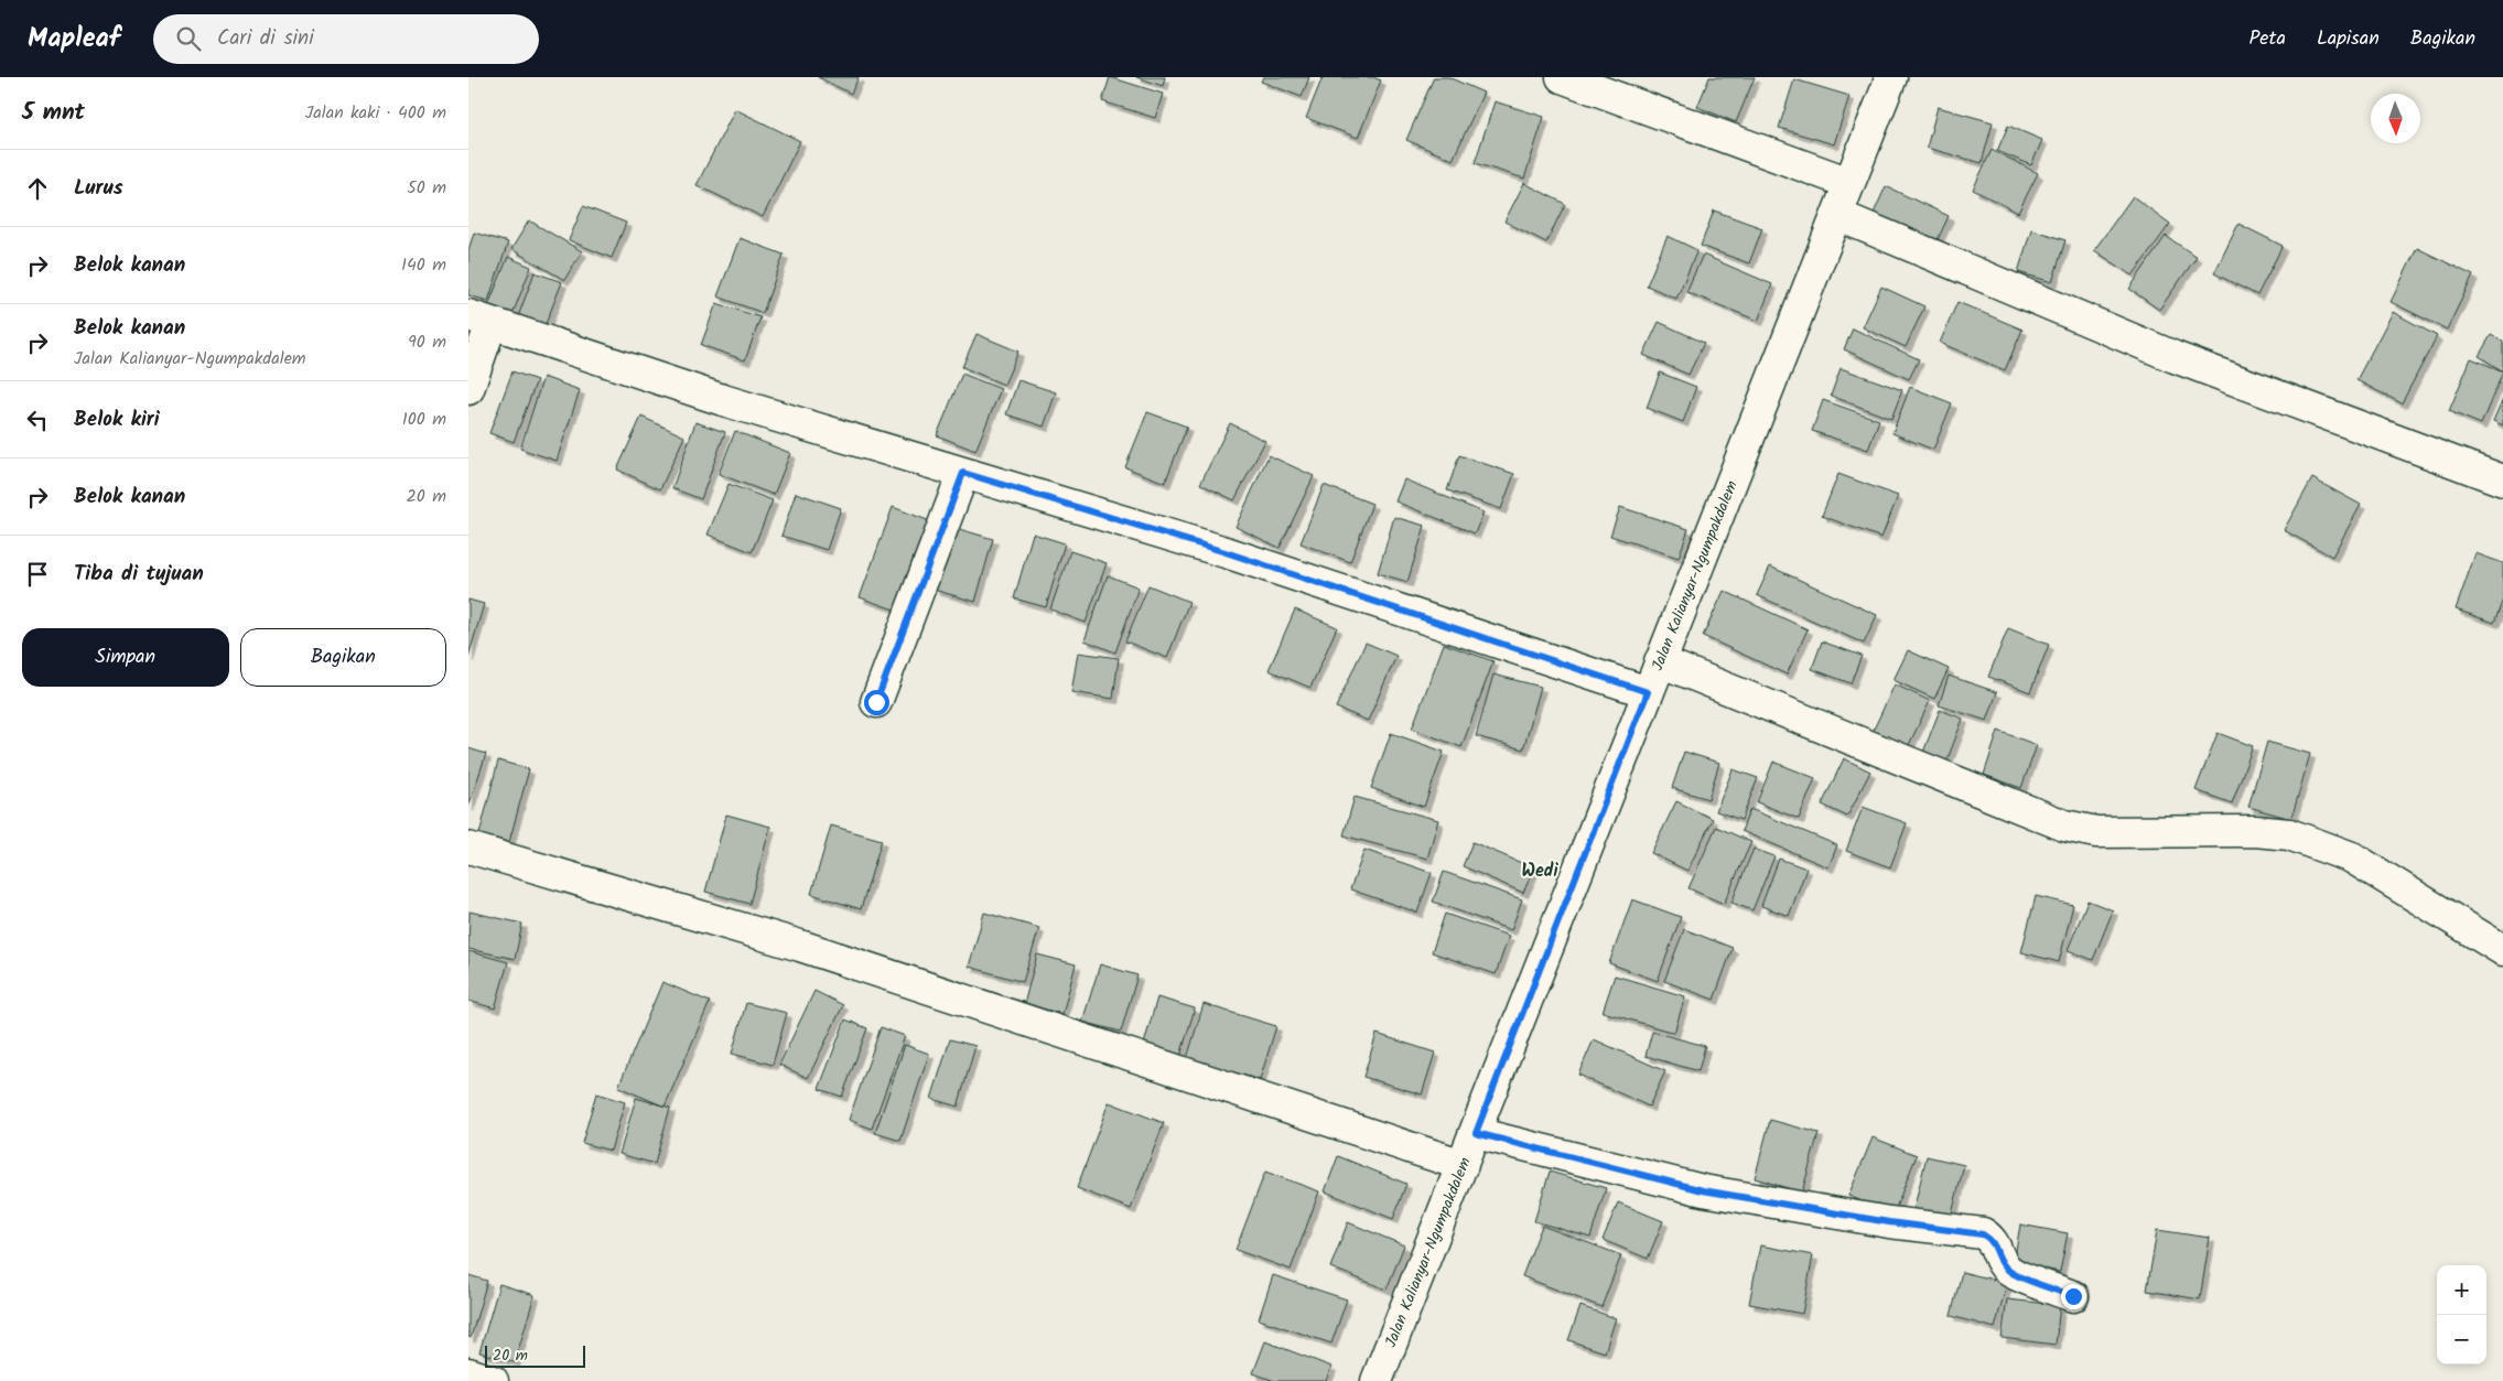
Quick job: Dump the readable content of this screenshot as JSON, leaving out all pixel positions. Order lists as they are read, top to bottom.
{
  "streets": {
    "street": ["Jalan Kalianyar-Ngumpakdalem"]
  },
  "districts": ["Wedi"],
  "scale_bar": "20 m",
  "north": "bottom",
  "page": {
    "header": "Mapleaf",
    "search": "Cari di sini",
    "nav": ["Peta", "Lapisan", "Bagikan"],
    "heading": ["5 mnt", "Jalan kaki · 400 m"],
    "list": [
      ["Lurus", "50 m"],
      ["Belok kanan", "140 m"],
      ["Belok kanan", "Jalan Kalianyar-Ngumpakdalem", "90 m"],
      ["Belok kiri", "100 m"],
      ["Belok kanan", "20 m"],
      "Tiba di tujuan"
    ],
    "buttons": ["Simpan", "Bagikan"],
    "map_buttons": ["+", "−"],
    "scale": "20 m"
  }
}
